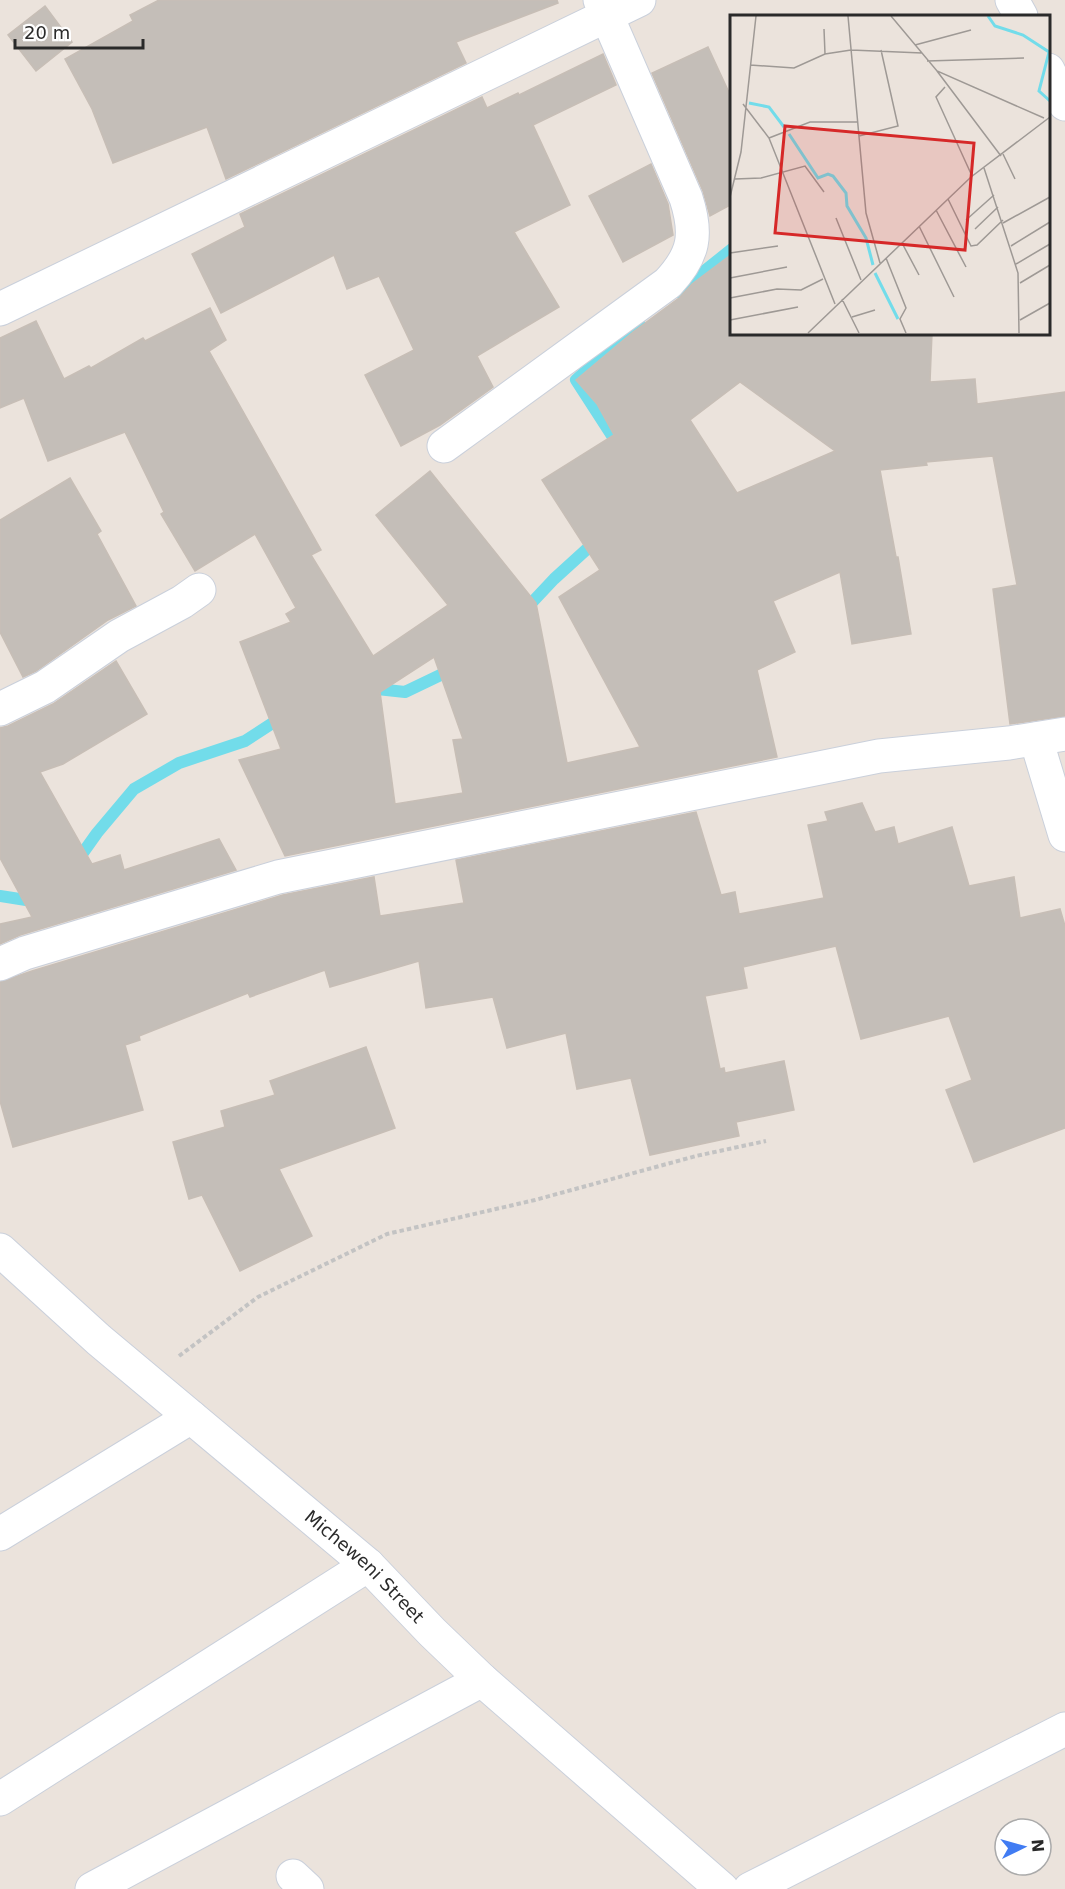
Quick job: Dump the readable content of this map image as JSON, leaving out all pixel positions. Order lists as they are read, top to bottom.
{
  "streets": {
    "street": ["Micheweni Street"]
  },
  "scale_bar": "20 m",
  "north": "right"
}
